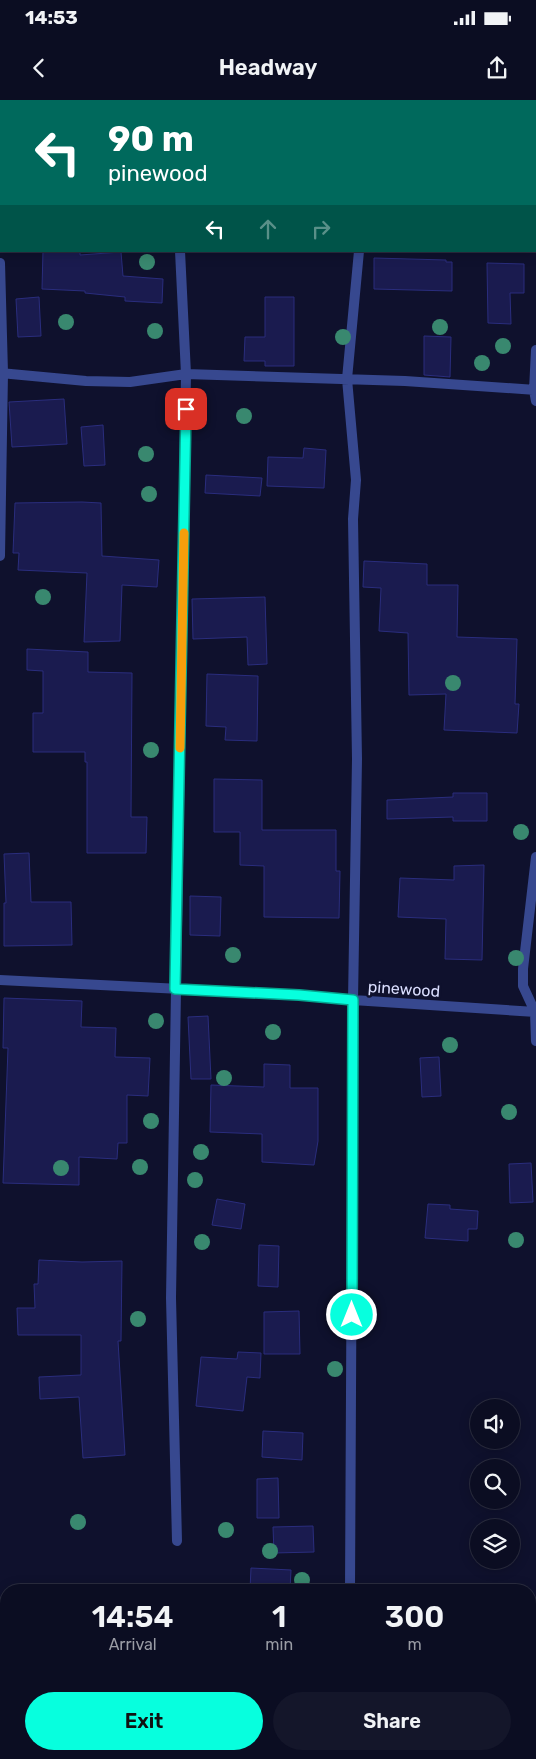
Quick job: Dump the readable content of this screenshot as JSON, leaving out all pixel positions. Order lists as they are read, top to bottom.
{
  "streets": {
    "street": ["pinewood"]
  },
  "page": {
    "status": "14:53",
    "header": "Headway",
    "turn": ["90 m", "pinewood"],
    "eta": [
      "14:54",
      "Arrival",
      "1",
      "min",
      "300",
      "m"
    ],
    "buttons": ["Exit", "Share"]
  }
}
